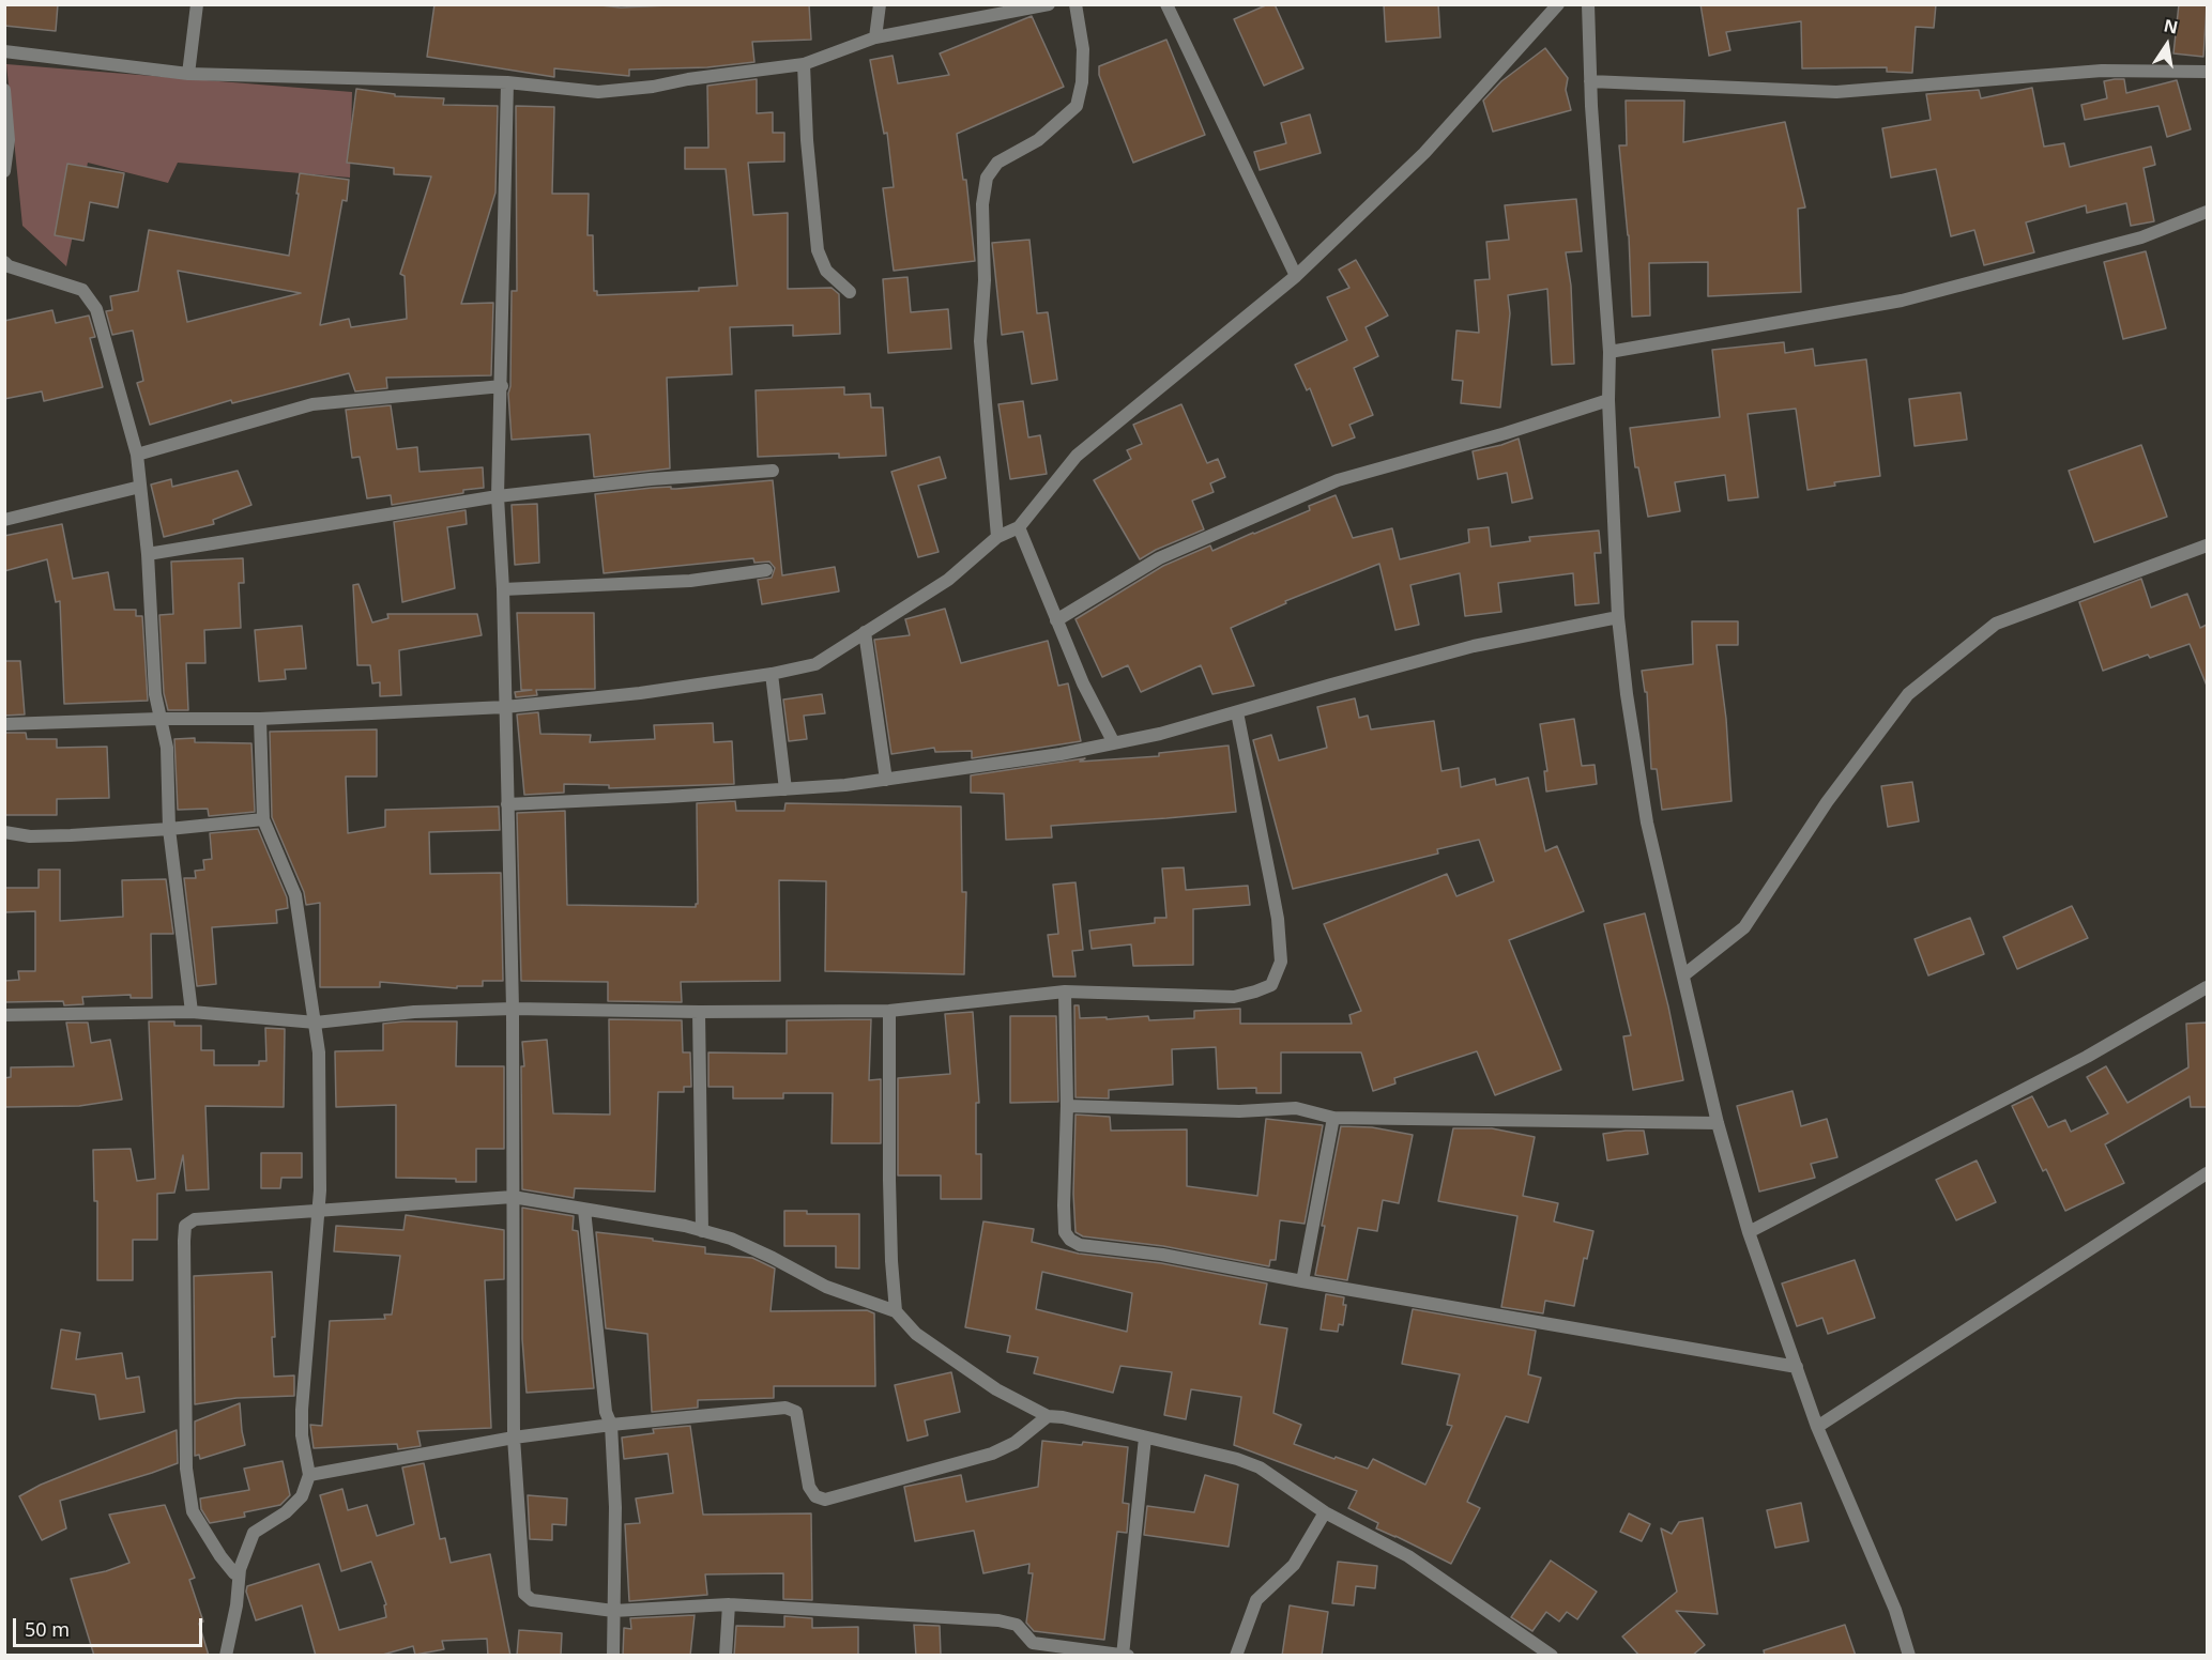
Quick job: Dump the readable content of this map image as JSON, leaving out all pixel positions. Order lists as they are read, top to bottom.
{
  "scale_bar": "50 m",
  "north": "top"
}
